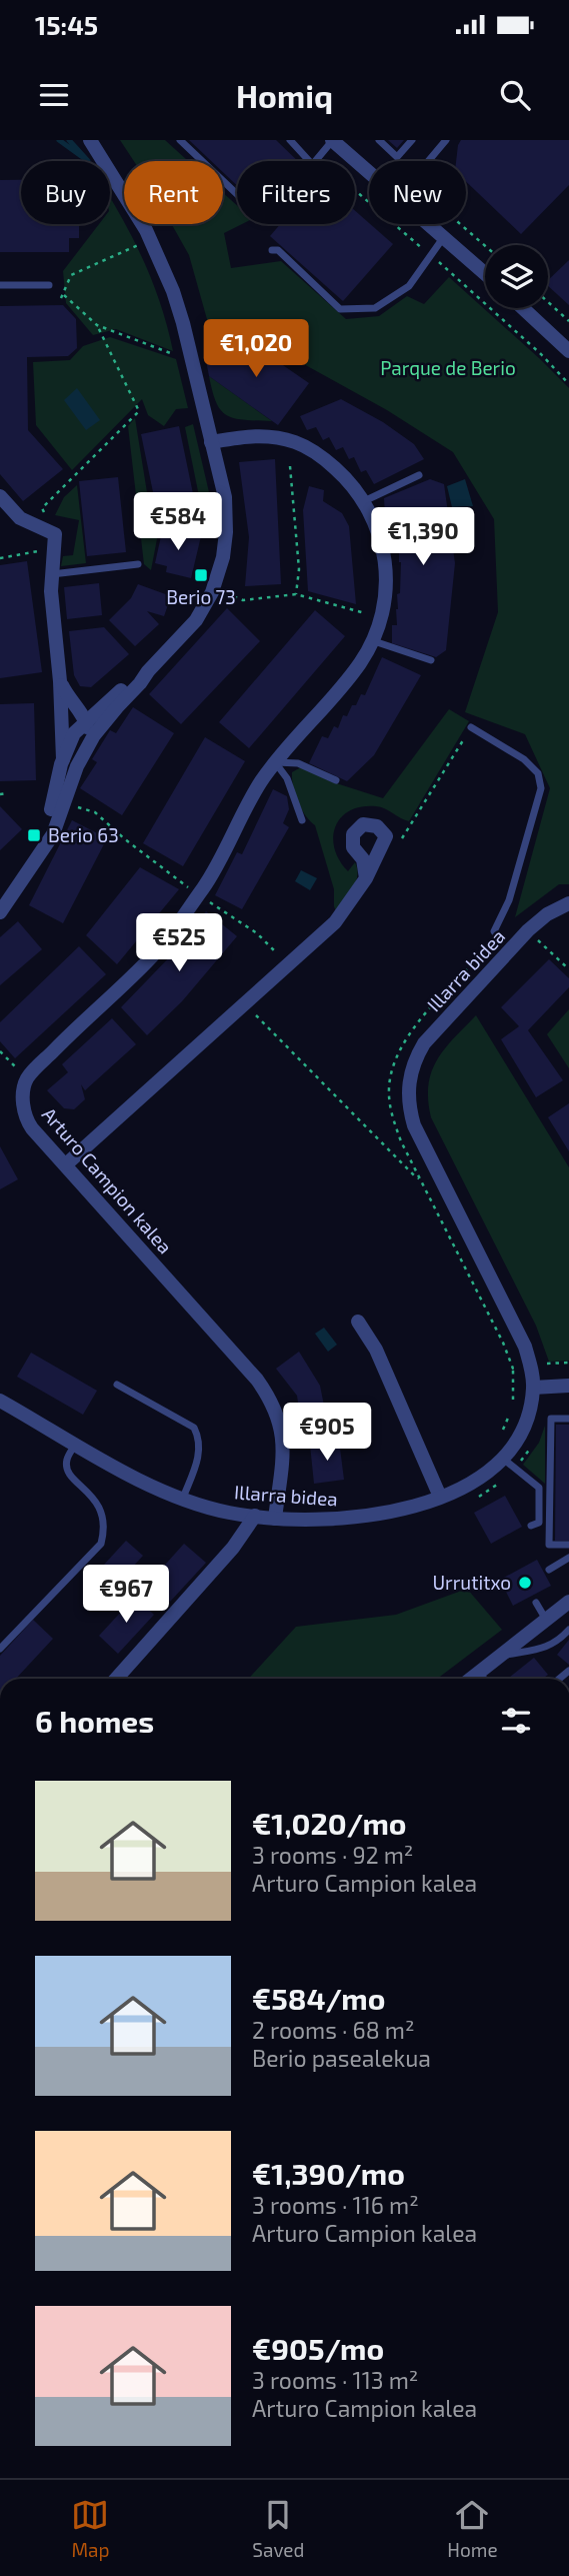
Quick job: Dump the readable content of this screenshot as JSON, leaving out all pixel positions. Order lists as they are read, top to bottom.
{
  "streets": {
    "street": ["Illarra bidea", "Arturo Campion kalea"]
  },
  "crossings": [
    ["Illarra bidea", "Arturo Campion kalea"]
  ],
  "parks": ["Parque de Berio"],
  "places": {
    "transit": ["Berio 73", "Berio 63"],
    "other": ["Urrutitxo"]
  },
  "page": {
    "status": "15:45",
    "header": "Homiq",
    "chip": [
      "Buy",
      "Rent",
      "Filters",
      "New"
    ],
    "price": [
      "€1,020",
      "€584",
      "€1,390",
      "€525",
      "€905",
      "€967"
    ],
    "heading": "6 homes",
    "list": [
      {
        "name": "€1,020/mo",
        "note": "3 rooms · 92 m² · Arturo Campion kalea"
      },
      {
        "name": "€584/mo",
        "note": "2 rooms · 68 m² · Berio pasealekua"
      },
      {
        "name": "€1,390/mo",
        "note": "3 rooms · 116 m² · Arturo Campion kalea"
      },
      {
        "name": "€905/mo",
        "note": "3 rooms · 113 m² · Arturo Campion kalea"
      }
    ],
    "tabs": ["Map", "Saved", "Home"]
  }
}
